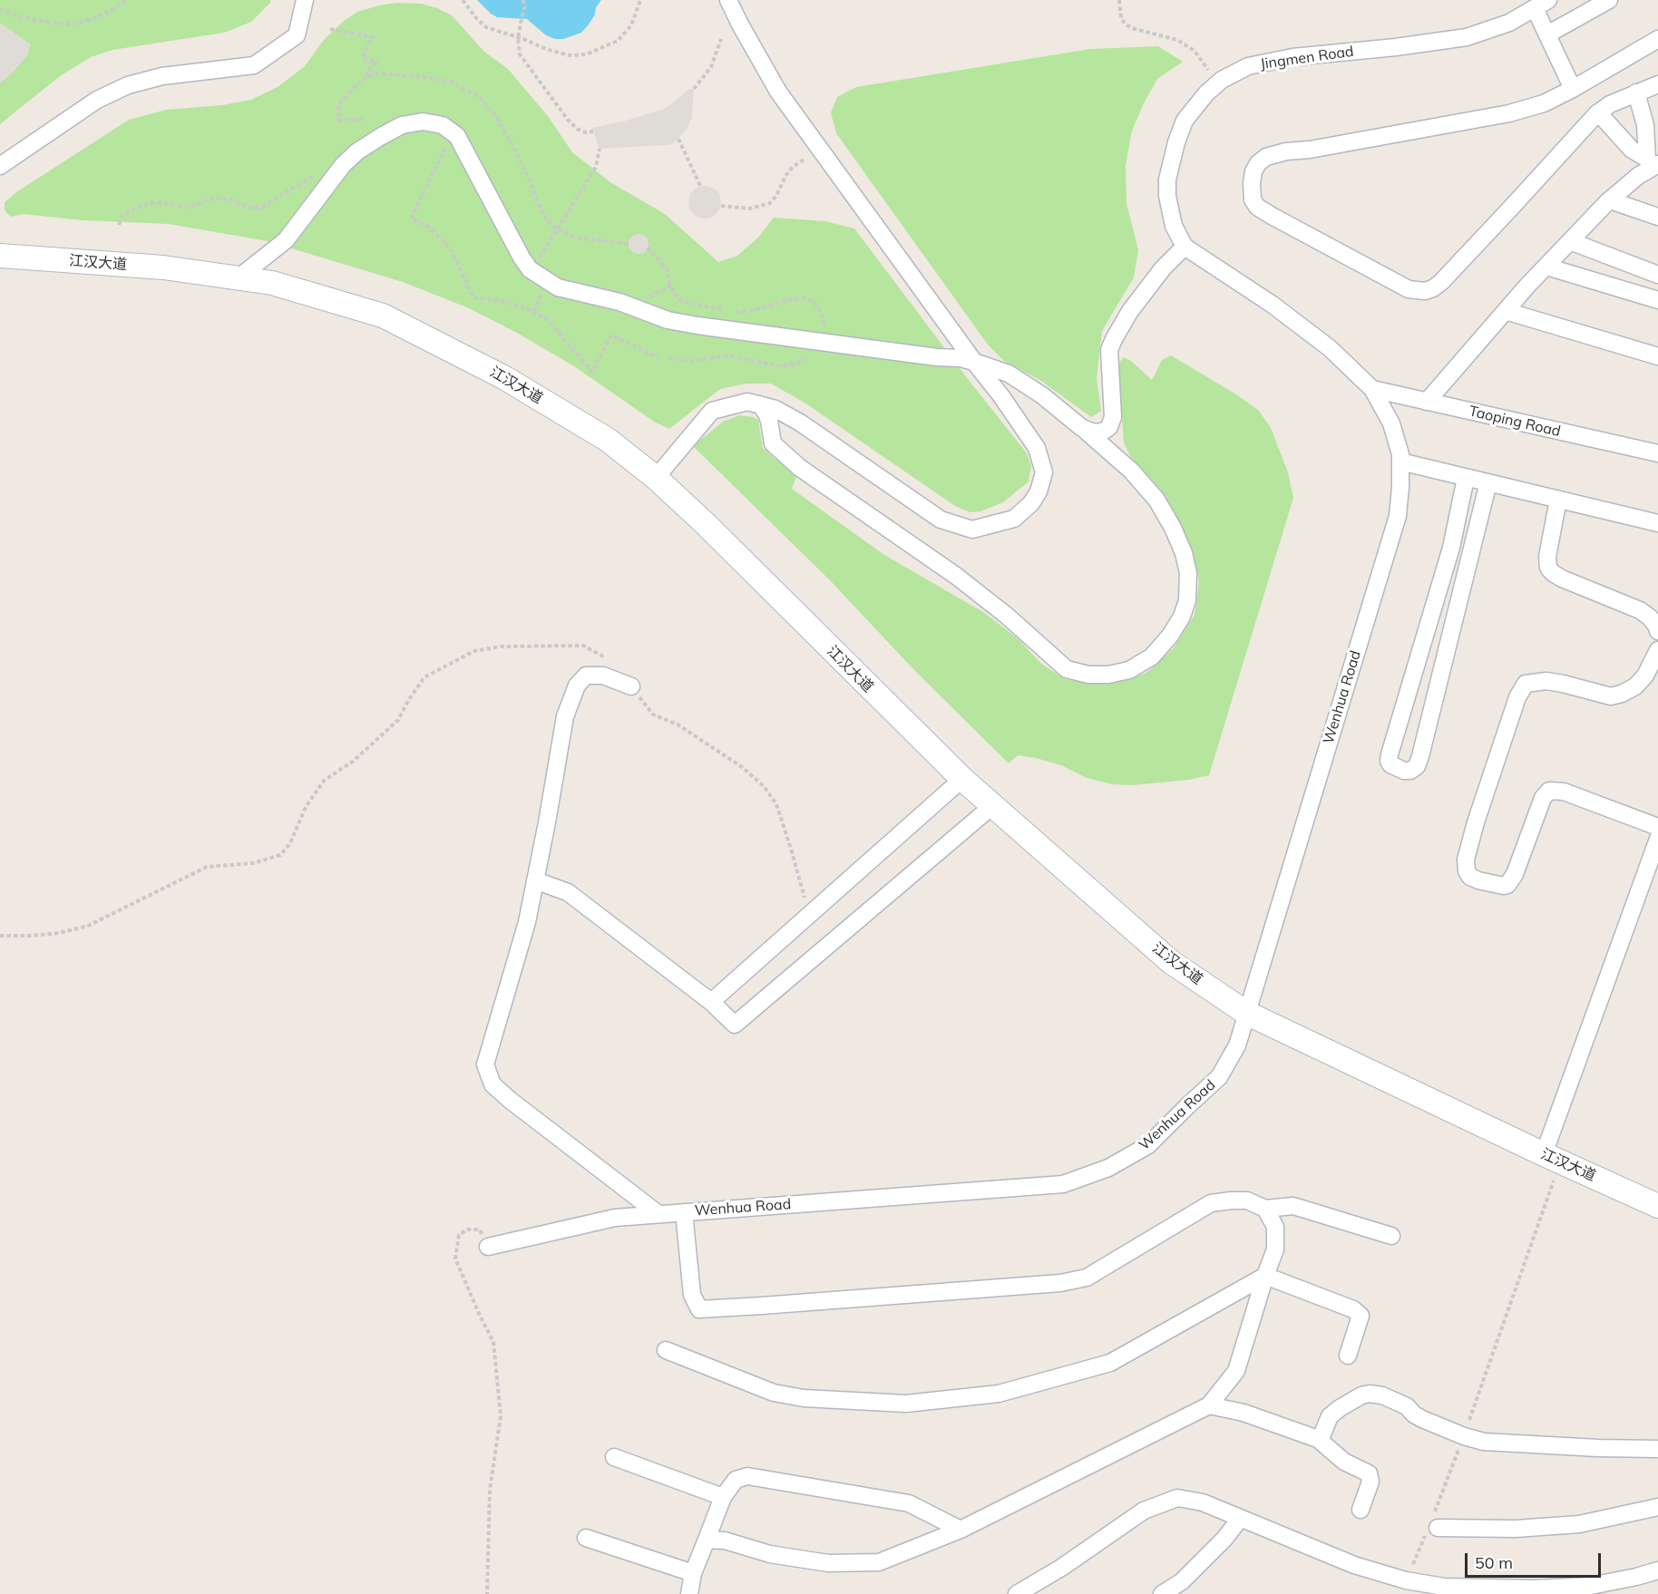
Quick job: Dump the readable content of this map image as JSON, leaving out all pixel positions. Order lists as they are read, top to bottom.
{
  "streets": {
    "main road": ["江汉大道"],
    "street": ["Jingmen Road", "Taoping Road", "Wenhua Road"]
  },
  "crossings": [
    ["江汉大道", "Wenhua Road"],
    ["Taoping Road", "Wenhua Road"]
  ],
  "scale_bar": "50 m"
}
